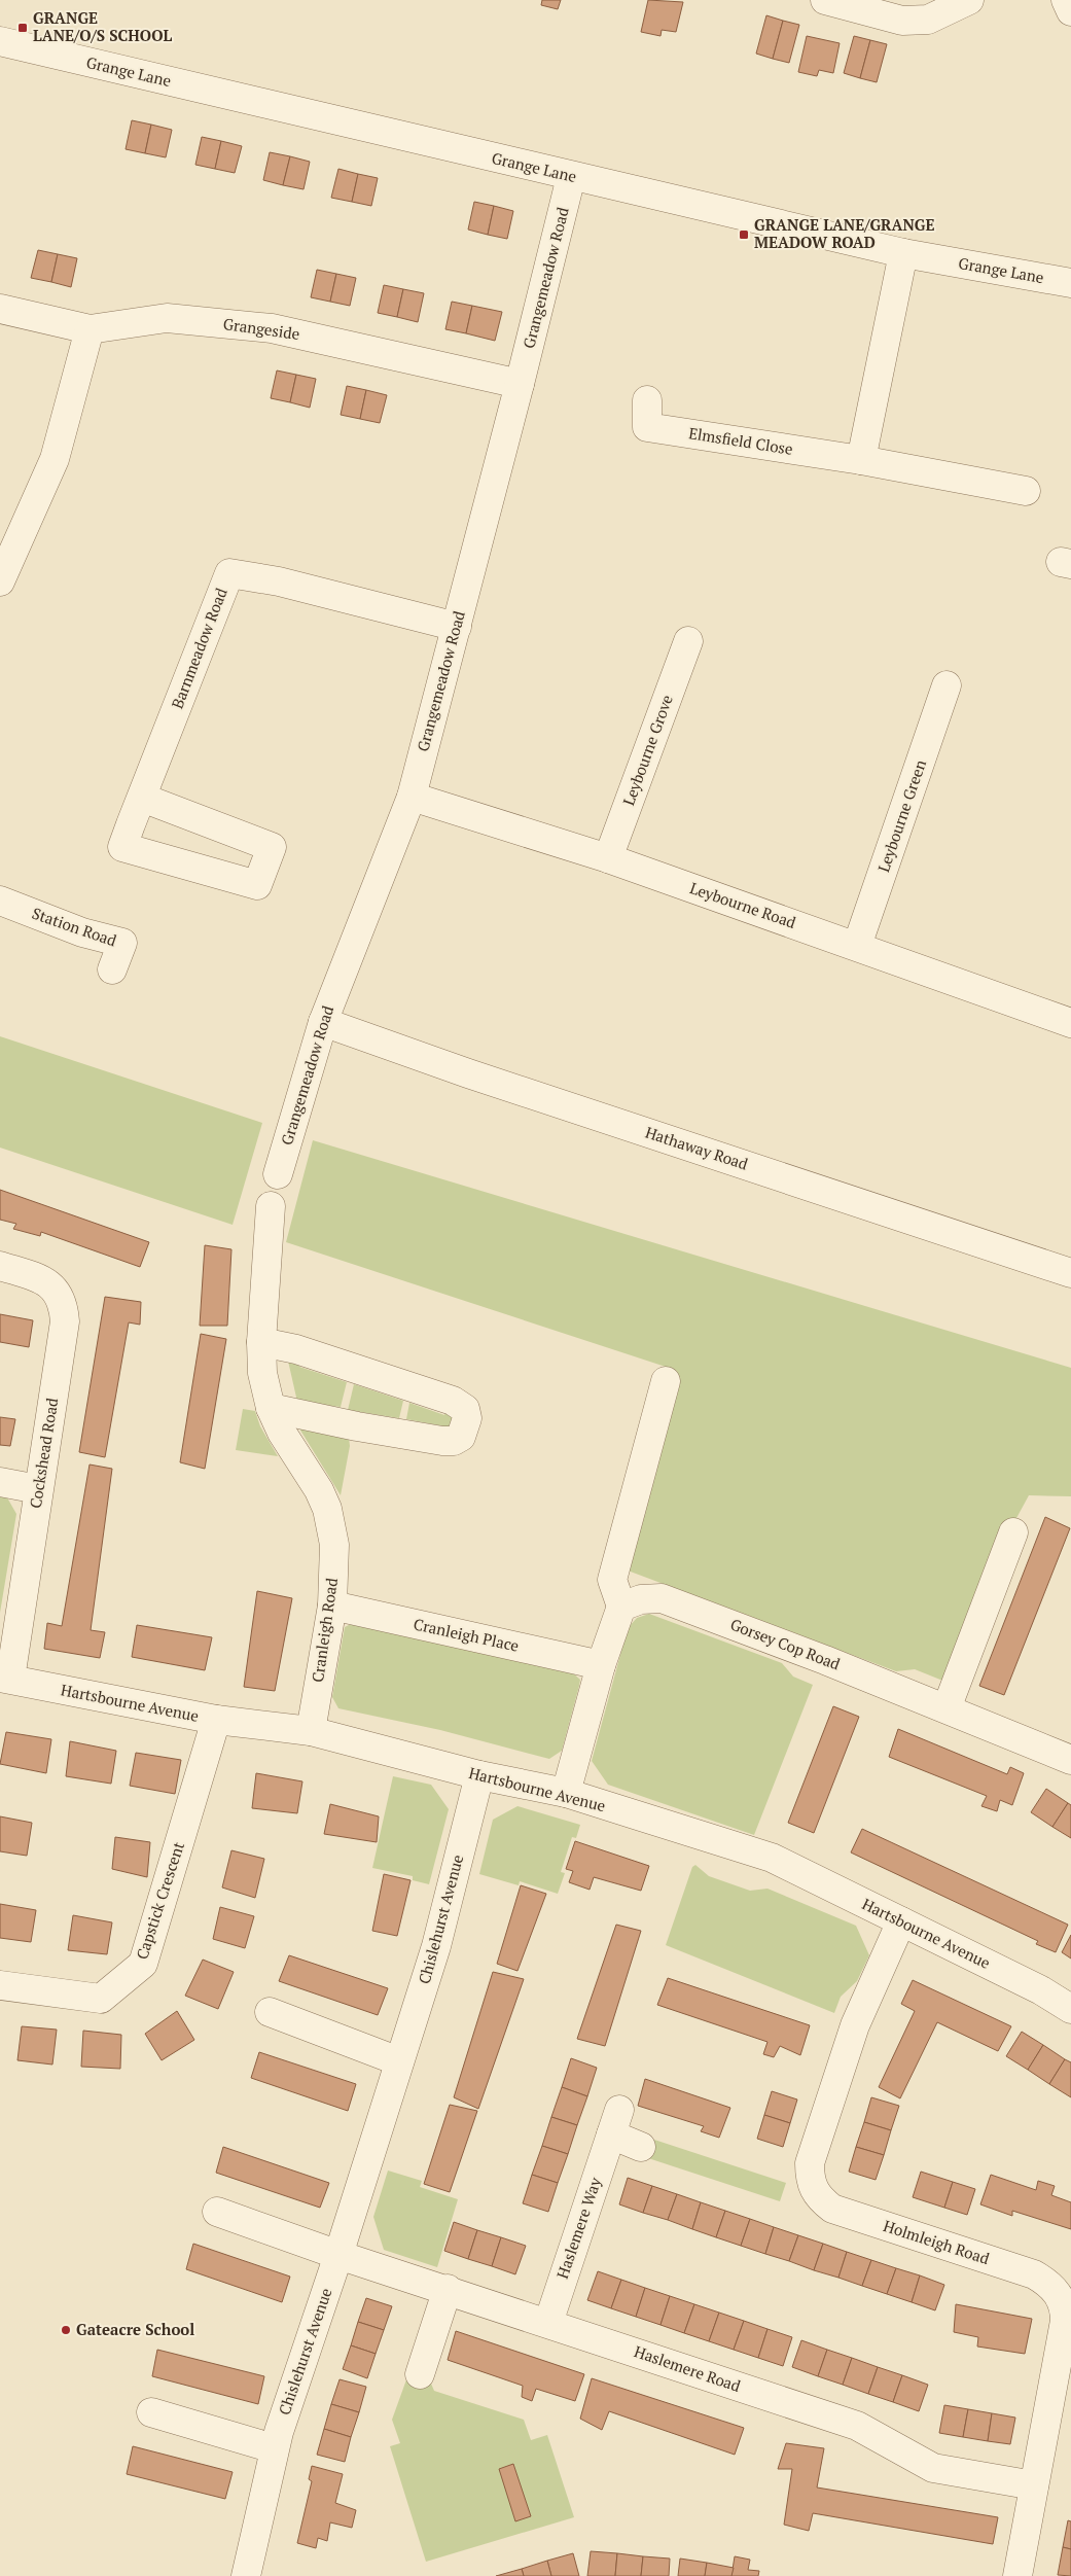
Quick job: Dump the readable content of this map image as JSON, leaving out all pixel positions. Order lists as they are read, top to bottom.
{
  "streets": {
    "street": [
      "Grange Lane",
      "Grangemeadow Road",
      "Grangeside",
      "Elmsfield Close",
      "Barnmeadow Road",
      "Leybourne Grove",
      "Leybourne Green",
      "Leybourne Road",
      "Station Road",
      "Hathaway Road",
      "Cockshead Road",
      "Cranleigh Road",
      "Cranleigh Place",
      "Gorsey Cop Road",
      "Hartsbourne Avenue",
      "Capstick Crescent",
      "Chislehurst Avenue",
      "Haslemere Way",
      "Holmleigh Road",
      "Haslemere Road"
    ]
  },
  "crossings": [
    ["Grange Lane", "Grangemeadow Road"],
    ["Grangemeadow Road", "Grangeside"],
    ["Grangemeadow Road", "Barnmeadow Road"],
    ["Grangemeadow Road", "Leybourne Road"],
    ["Grangemeadow Road", "Hathaway Road"],
    ["Leybourne Grove", "Leybourne Road"],
    ["Leybourne Green", "Leybourne Road"],
    ["Cockshead Road", "Hartsbourne Avenue"],
    ["Cranleigh Road", "Cranleigh Place"],
    ["Cranleigh Road", "Hartsbourne Avenue"],
    ["Hartsbourne Avenue", "Capstick Crescent"],
    ["Hartsbourne Avenue", "Chislehurst Avenue"],
    ["Hartsbourne Avenue", "Holmleigh Road"],
    ["Chislehurst Avenue", "Haslemere Road"],
    ["Haslemere Way", "Haslemere Road"],
    ["Holmleigh Road", "Haslemere Road"]
  ],
  "places": {
    "transit": ["GRANGE LANE/O/S SCHOOL", "GRANGE LANE/GRANGE MEADOW ROAD"],
    "other": ["Gateacre School"]
  }
}
